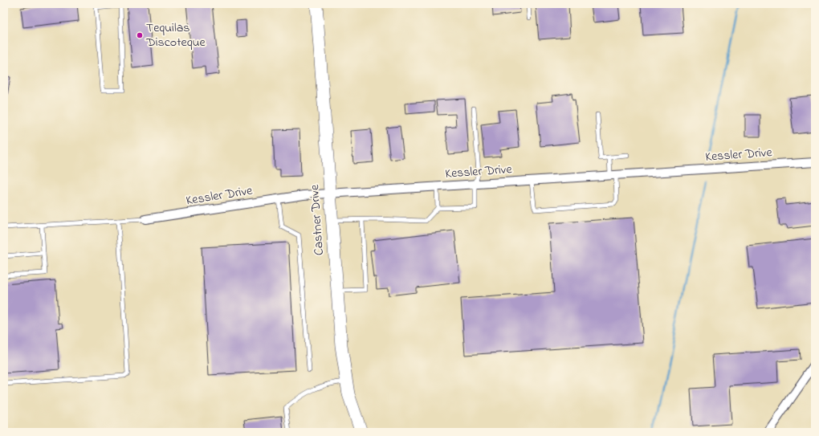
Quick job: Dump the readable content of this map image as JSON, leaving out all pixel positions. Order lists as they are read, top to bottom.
{
  "streets": {
    "street": ["Kessler Drive", "Castner Drive"]
  },
  "crossings": [
    ["Kessler Drive", "Castner Drive"]
  ],
  "places": ["Tequilas Discoteque"]
}
